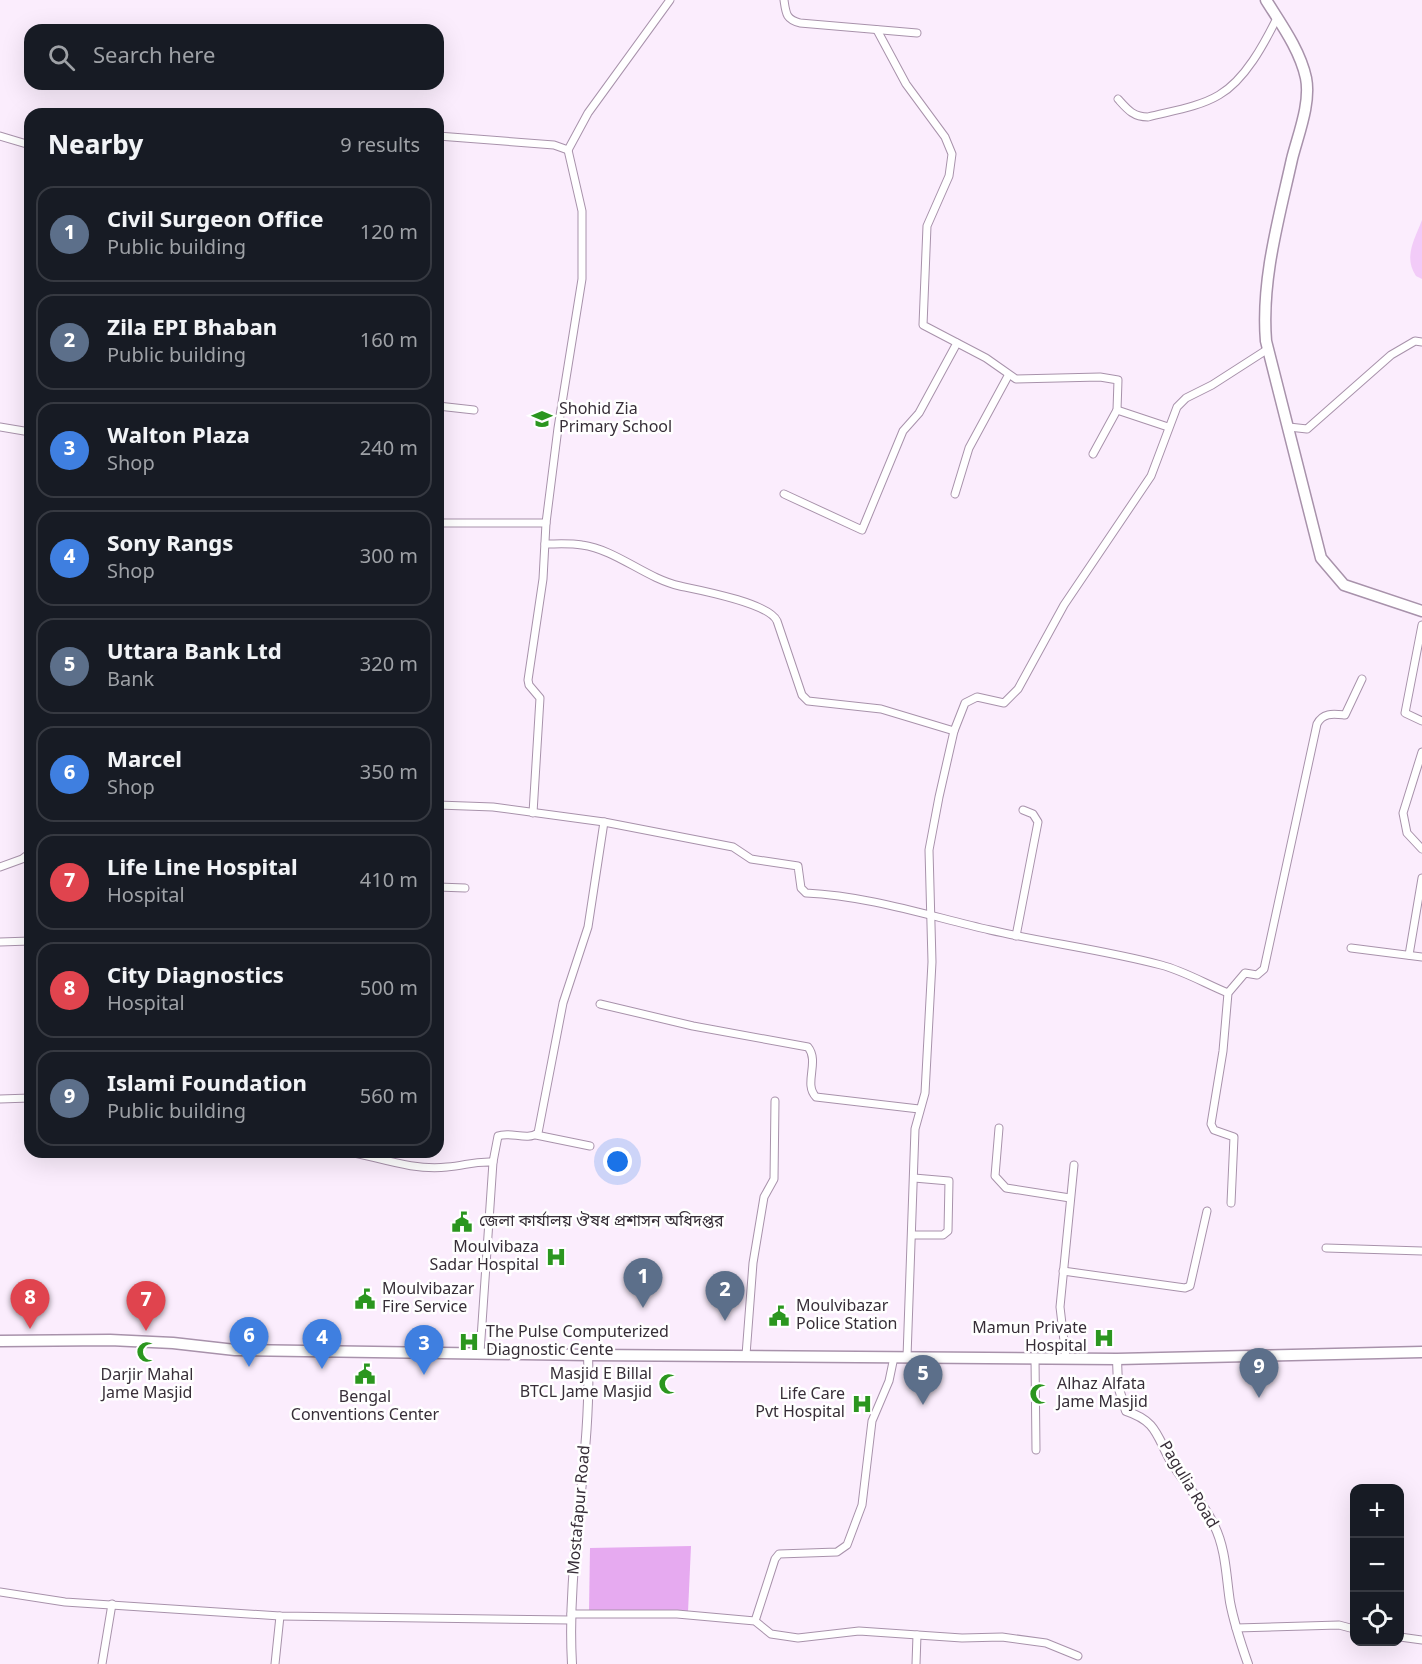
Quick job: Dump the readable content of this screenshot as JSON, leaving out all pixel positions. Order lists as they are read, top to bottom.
{
  "streets": {
    "street": ["Pagulia Road", "Mostafapur Road"]
  },
  "places": {
    "school or university": ["Shohid Zia Primary School"],
    "public building": [
      "জেলা কার্যালয় ঔষধ প্রশাসন অধিদপ্তর",
      "Moulvibazar Fire Service",
      "Moulvibazar Police Station",
      "Bengal Conventions Center"
    ],
    "hospital": [
      "Moulvibaza Sadar Hospital",
      "Mamun Private Hospital",
      "The Pulse Computerized Diagnostic Cente",
      "Life Care Pvt Hospital"
    ],
    "mosque": ["Darjir Mahal Jame Masjid", "Masjid E Billal BTCL Jame Masjid", "Alhaz Alfata Jame Masjid"]
  },
  "page": {
    "search": "Search here",
    "heading": ["Nearby", "9 results"],
    "list": [
      {
        "mark": "1",
        "name": "Civil Surgeon Office",
        "note": "Public building",
        "value": "120 m"
      },
      {
        "mark": "2",
        "name": "Zila EPI Bhaban",
        "note": "Public building",
        "value": "160 m"
      },
      {
        "mark": "3",
        "name": "Walton Plaza",
        "note": "Shop",
        "value": "240 m"
      },
      {
        "mark": "4",
        "name": "Sony Rangs",
        "note": "Shop",
        "value": "300 m"
      },
      {
        "mark": "5",
        "name": "Uttara Bank Ltd",
        "note": "Bank",
        "value": "320 m"
      },
      {
        "mark": "6",
        "name": "Marcel",
        "note": "Shop",
        "value": "350 m"
      },
      {
        "mark": "7",
        "name": "Life Line Hospital",
        "note": "Hospital",
        "value": "410 m"
      },
      {
        "mark": "8",
        "name": "City Diagnostics",
        "note": "Hospital",
        "value": "500 m"
      },
      {
        "mark": "9",
        "name": "Islami Foundation",
        "note": "Public building",
        "value": "560 m"
      }
    ],
    "pins": [
      "1",
      "2",
      "8",
      "7",
      "6",
      "4",
      "3",
      "9",
      "5"
    ],
    "map_buttons": ["+", "−"]
  }
}
